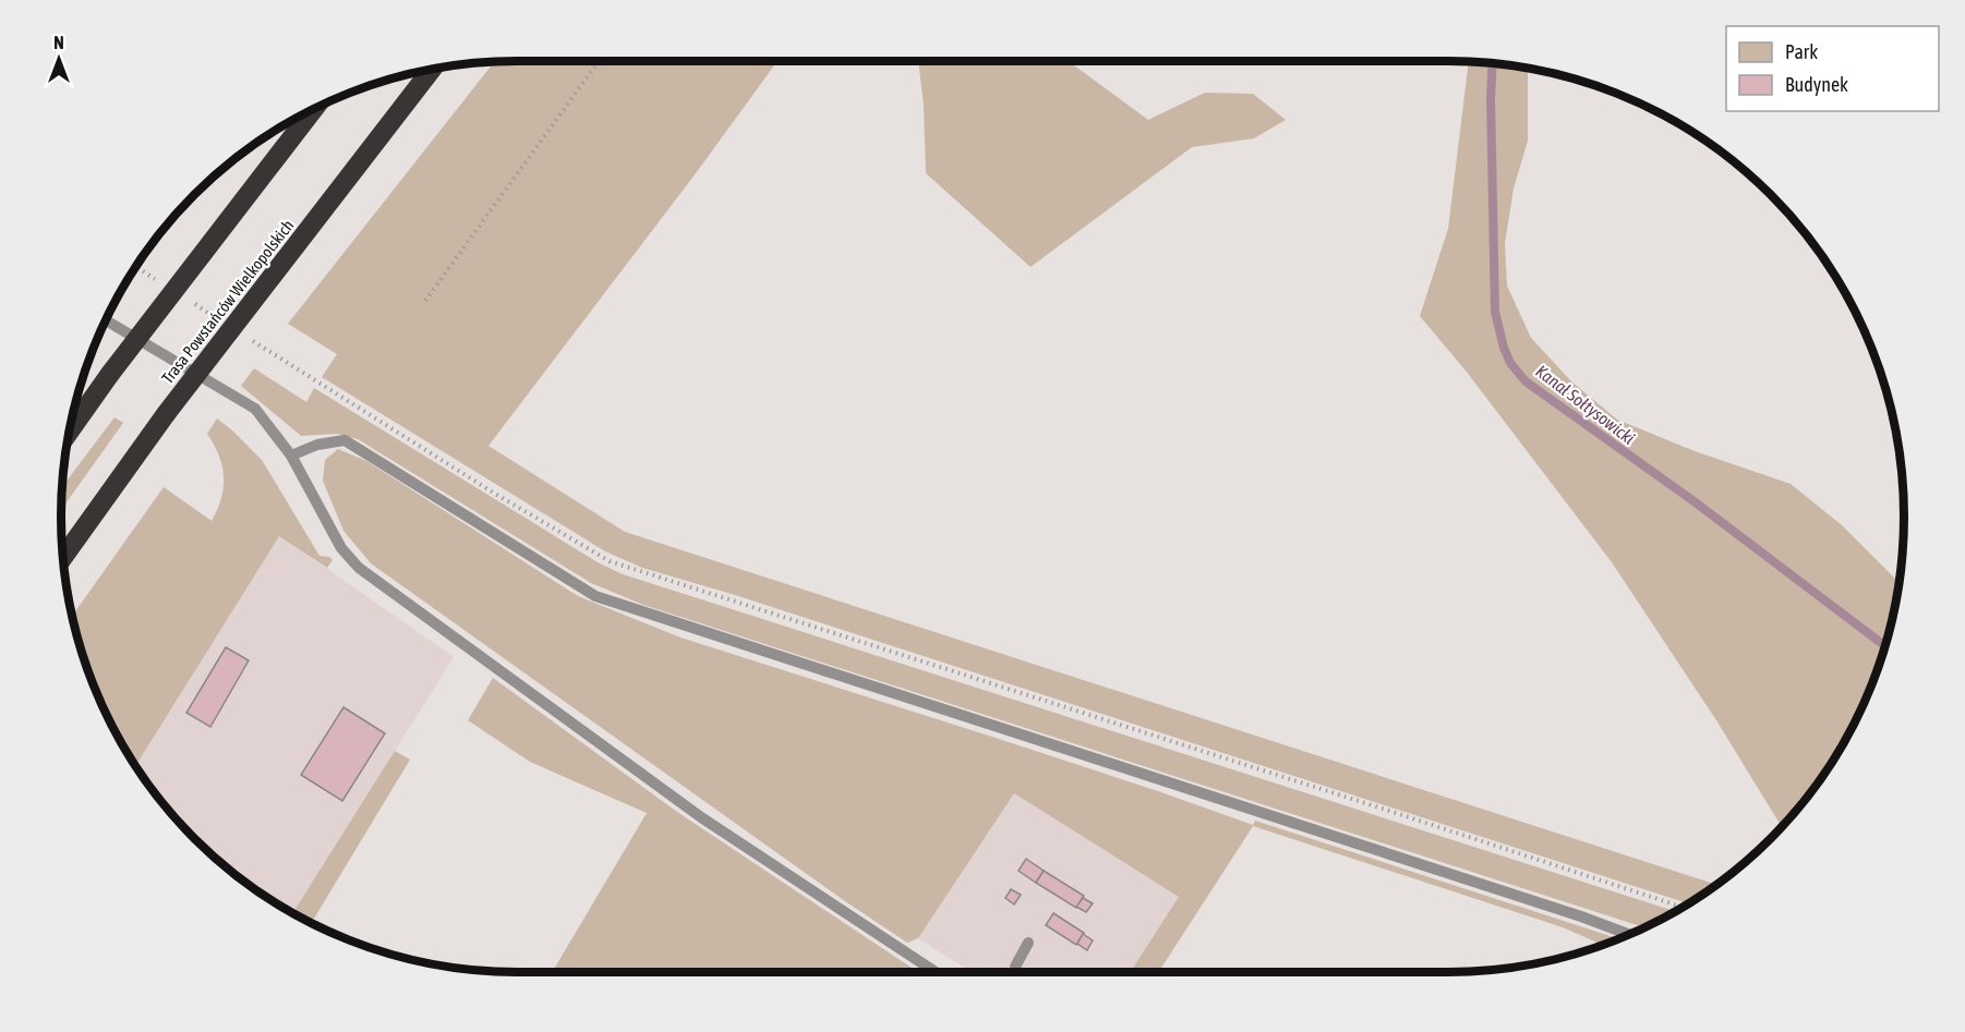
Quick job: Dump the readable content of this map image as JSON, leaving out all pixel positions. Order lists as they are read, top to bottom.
{
  "streets": {
    "highway": ["Trasa Powstańców Wielkopolskich"]
  },
  "water": ["Kanał Sołtysowicki"],
  "legend": ["Park", "Budynek"],
  "north": "top"
}
